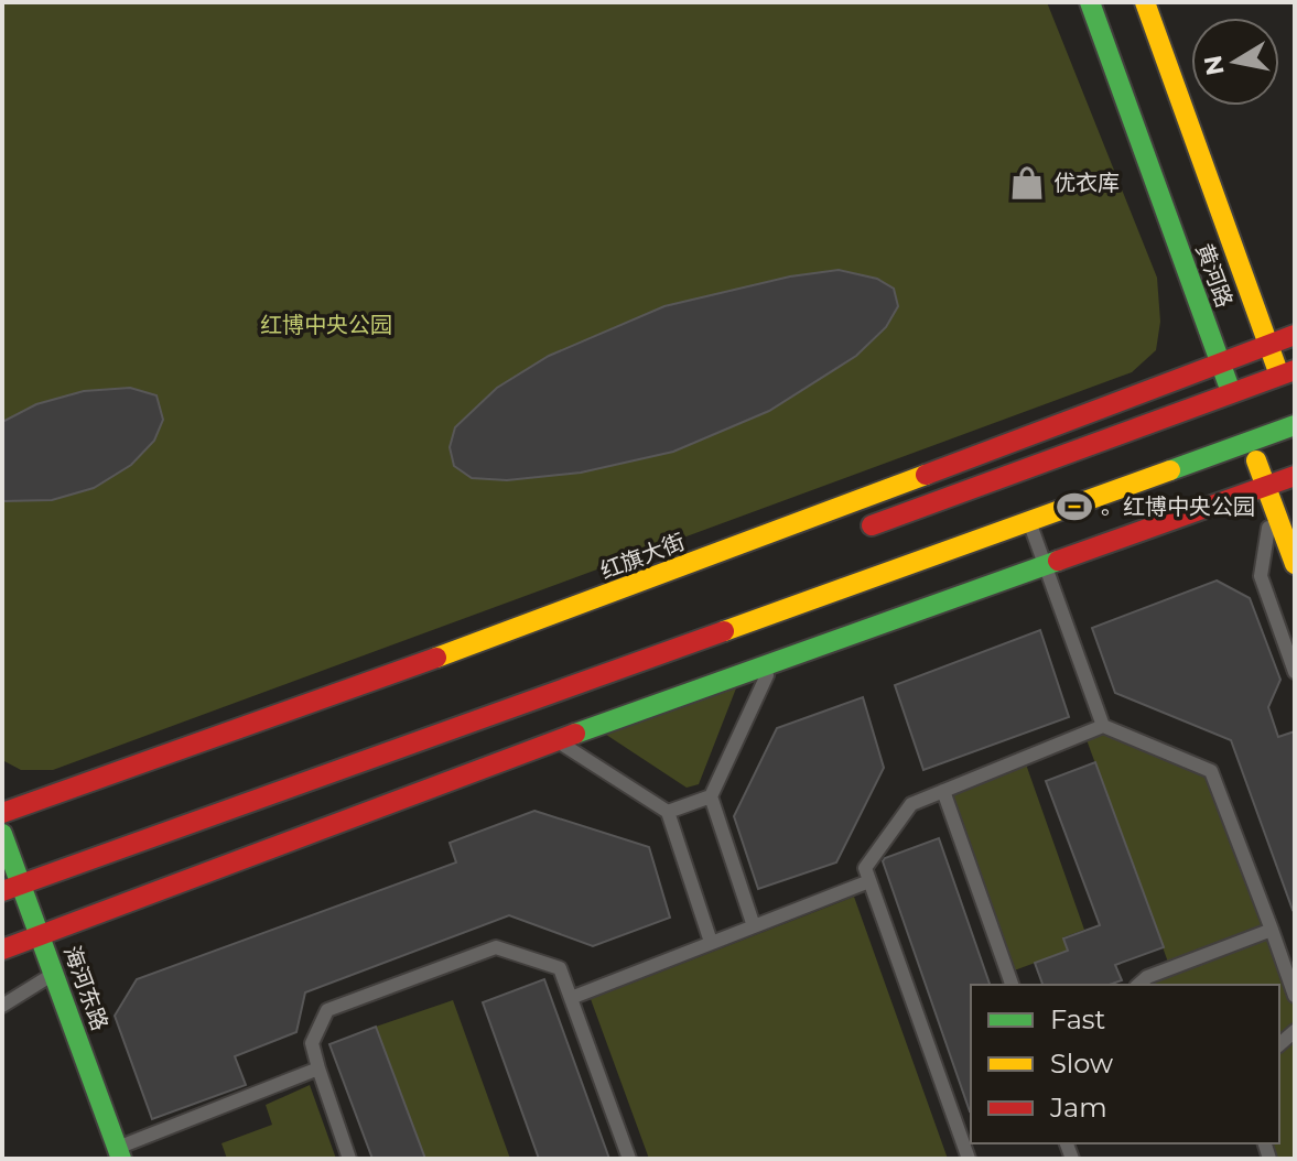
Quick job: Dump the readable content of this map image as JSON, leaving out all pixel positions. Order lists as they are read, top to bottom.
{
  "streets": {
    "main road": ["黄河路", "红旗大街", "海河东路"]
  },
  "crossings": [
    ["黄河路", "红旗大街"]
  ],
  "parks": ["红博中央公园"],
  "places": {
    "shop": ["优衣库"],
    "sports": ["。红博中央公园"]
  },
  "legend": ["Fast", "Slow", "Jam"],
  "north": "left"
}
